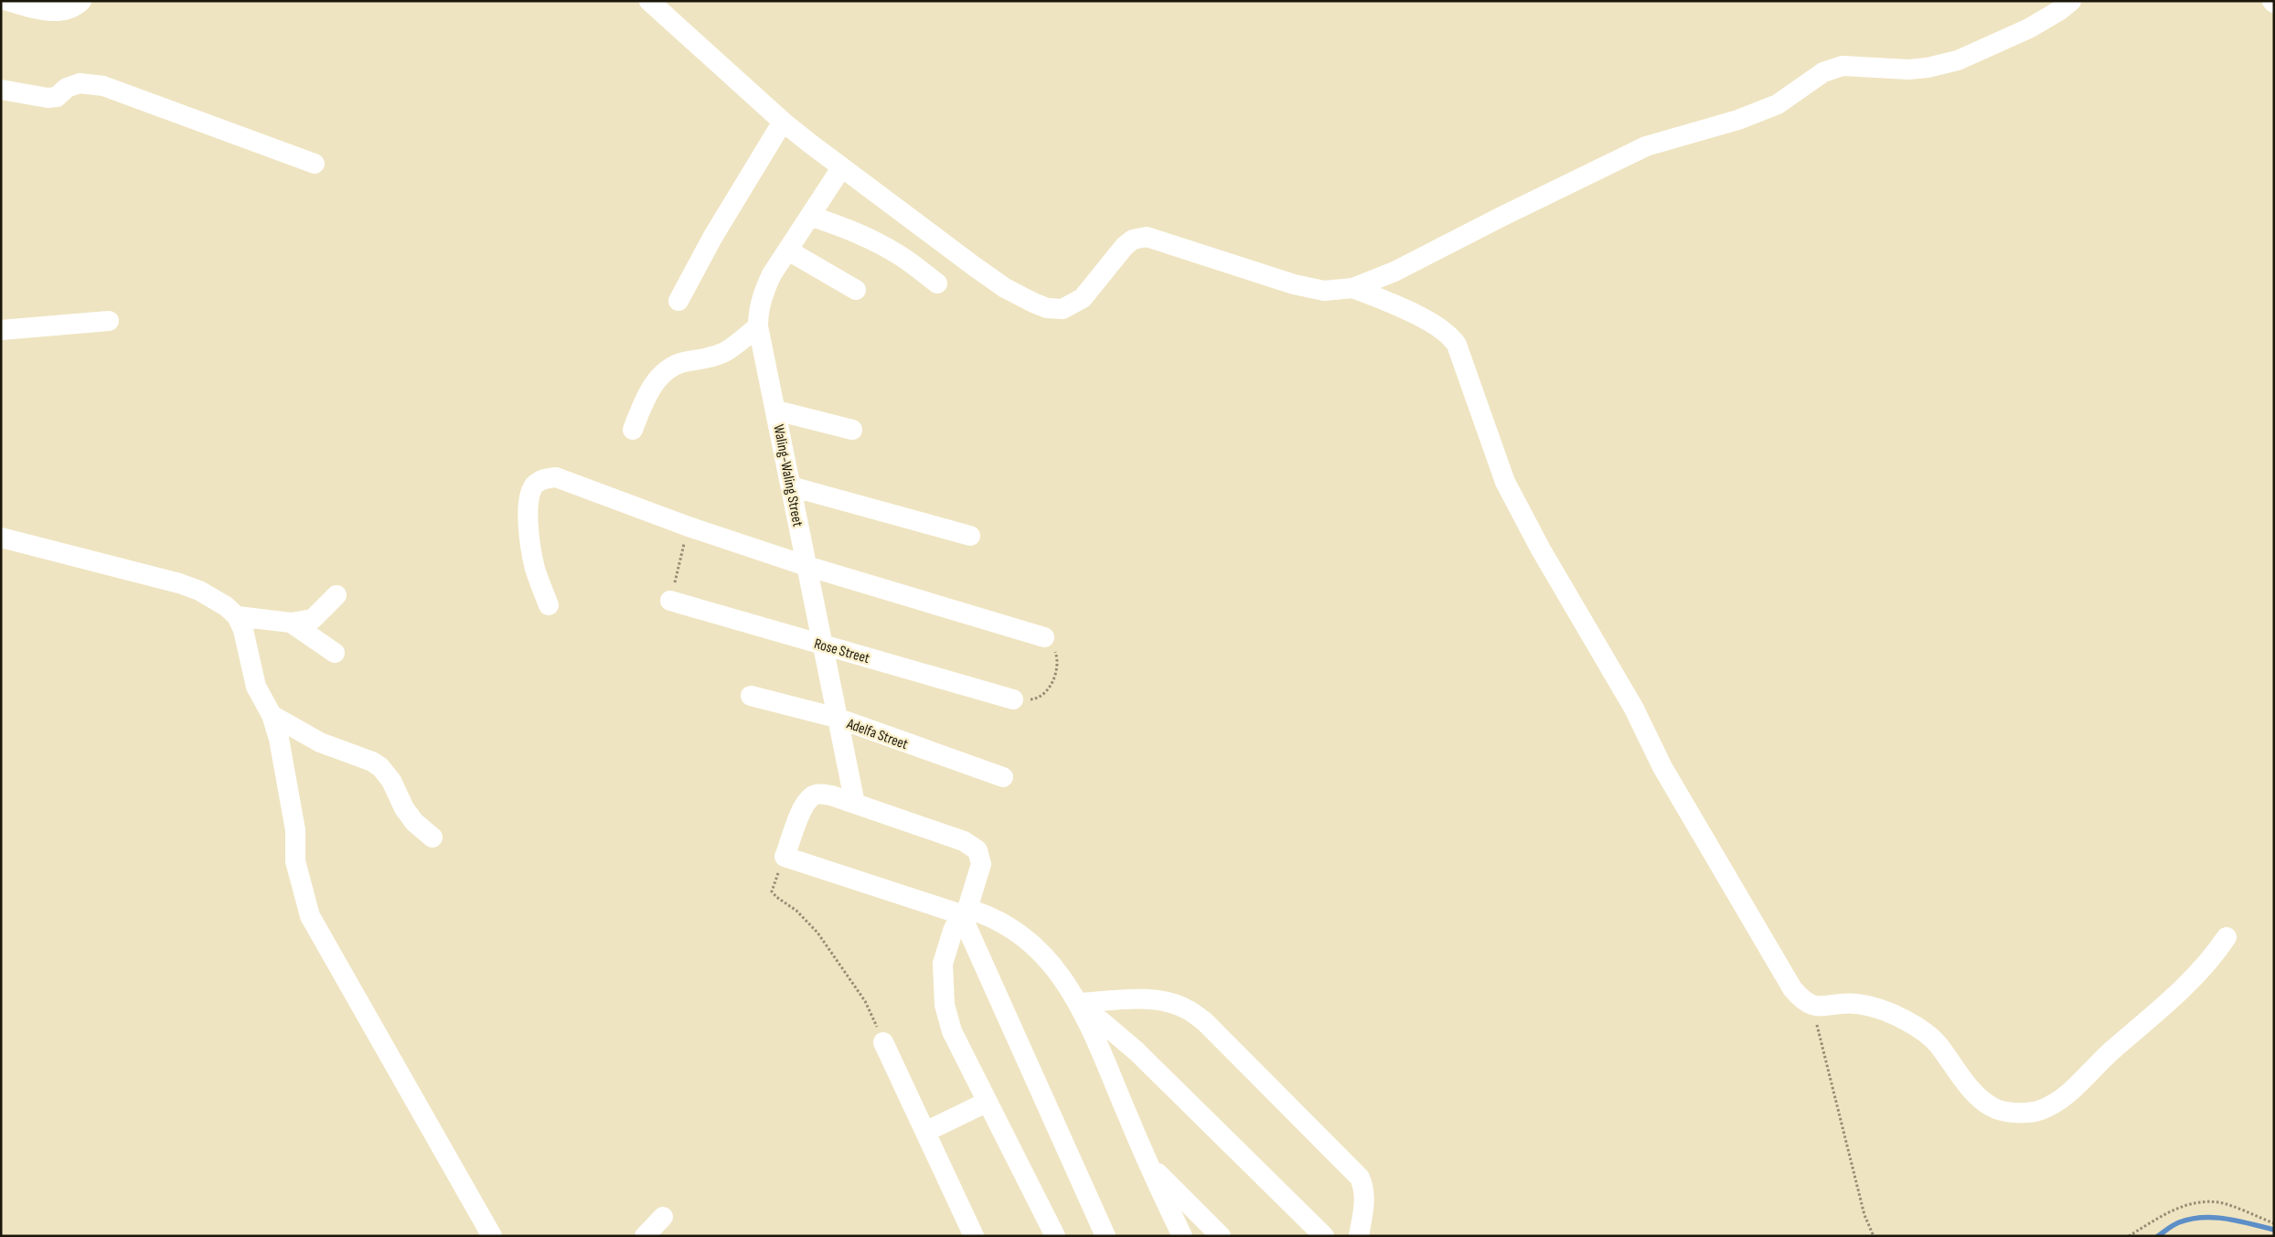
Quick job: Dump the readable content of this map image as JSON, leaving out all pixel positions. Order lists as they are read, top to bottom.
{
  "streets": {
    "street": ["Waling-Waling Street", "Rose Street", "Adelfa Street"]
  },
  "crossings": [
    ["Waling-Waling Street", "Rose Street"],
    ["Waling-Waling Street", "Adelfa Street"]
  ]
}
